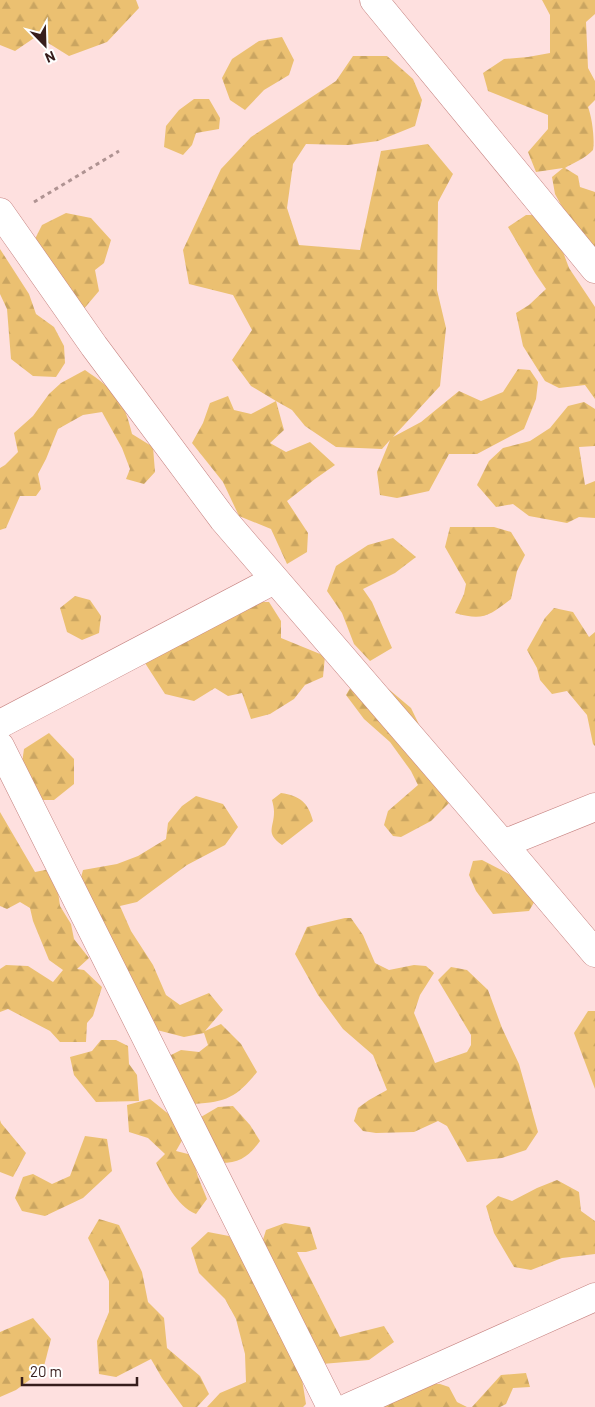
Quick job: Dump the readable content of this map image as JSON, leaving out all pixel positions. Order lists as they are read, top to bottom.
{
  "scale_bar": "20 m",
  "north": "bottom right"
}
